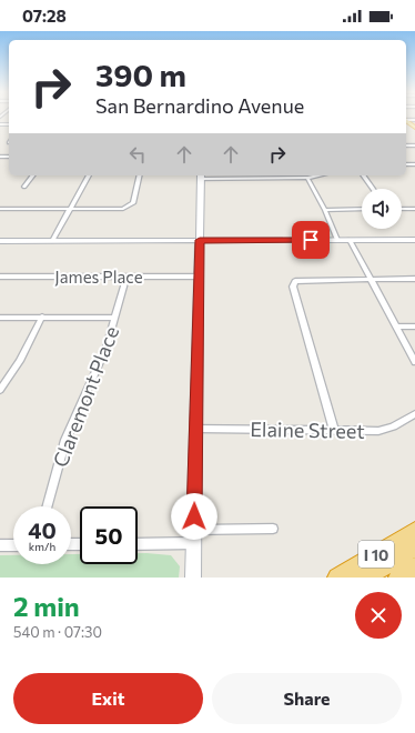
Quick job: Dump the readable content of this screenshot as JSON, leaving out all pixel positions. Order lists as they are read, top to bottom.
{
  "streets": {
    "highway": ["I 10"],
    "street": ["James Place", "Claremont Place", "Elaine Street"]
  },
  "crossings": [
    ["James Place", "Claremont Place"]
  ],
  "page": {
    "status": "07:28",
    "turn": ["390 m", "San Bernardino Avenue"],
    "speed": "40 km/h",
    "limit": "50",
    "heading": ["2 min", "540 m · 07:30"],
    "buttons": ["Exit", "Share"]
  }
}
